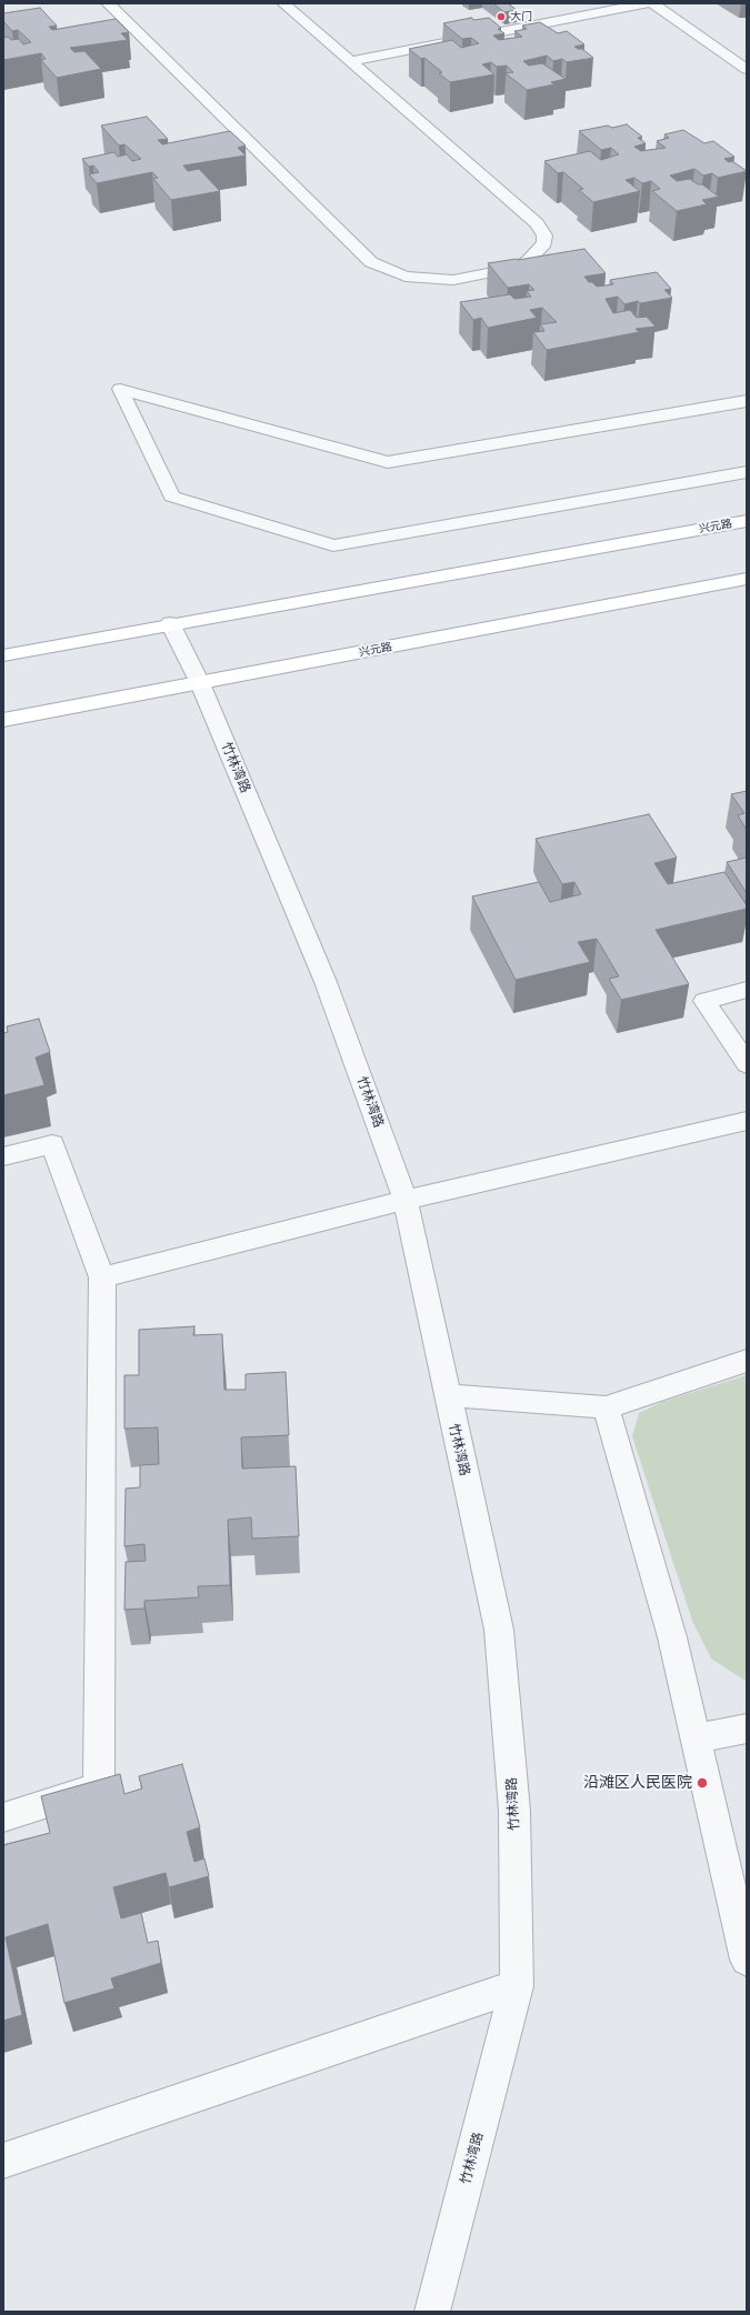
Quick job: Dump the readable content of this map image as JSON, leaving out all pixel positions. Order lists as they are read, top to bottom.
{
  "streets": {
    "main road": ["兴元路"],
    "street": ["竹林湾路"]
  },
  "crossings": [
    ["兴元路", "竹林湾路"]
  ],
  "places": ["大门", "沿滩区人民医院"]
}
